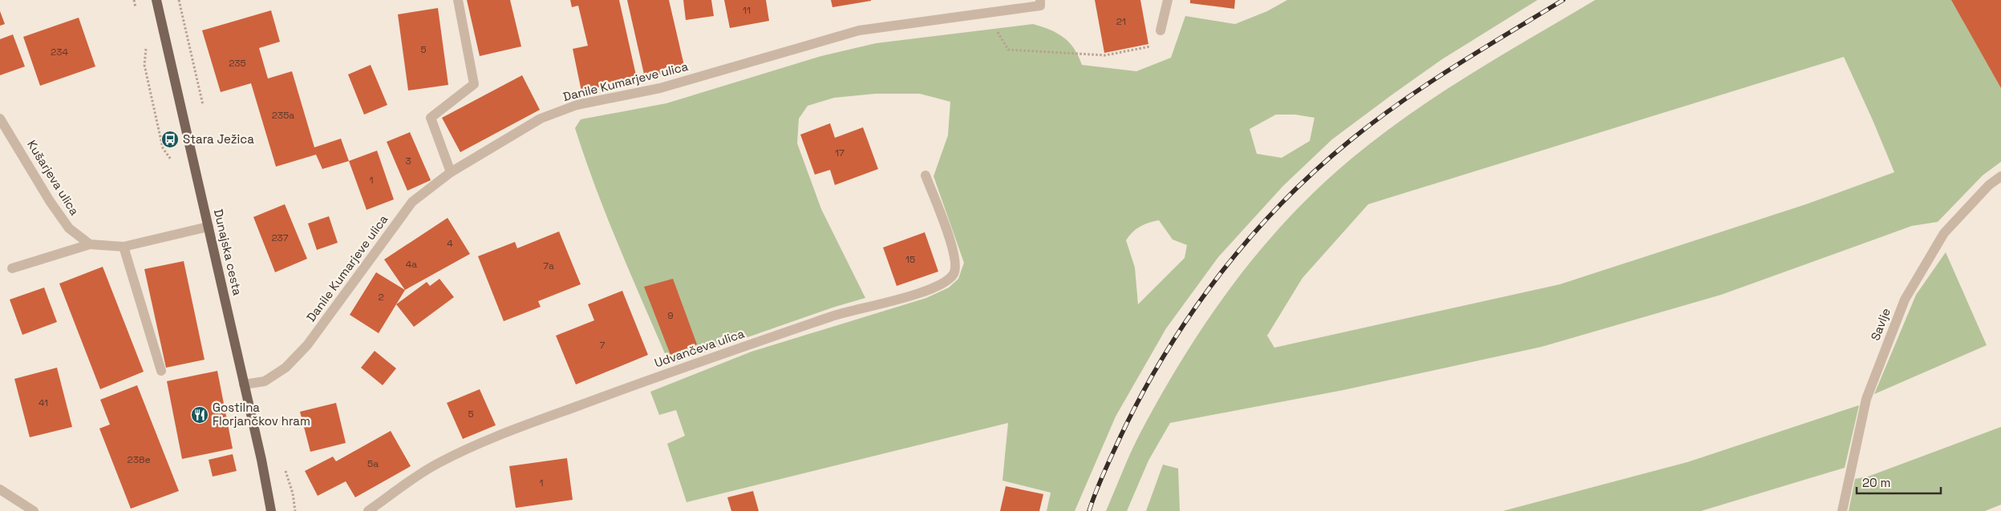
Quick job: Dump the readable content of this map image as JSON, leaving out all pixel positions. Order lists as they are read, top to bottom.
{
  "streets": {
    "main road": ["Dunajska cesta"],
    "street": [
      "Danile Kumarjeve ulica",
      "Kušarjeva ulica",
      "Savlje",
      "Udvančeva ulica"
    ]
  },
  "crossings": [
    ["Danile Kumarjeve ulica", "Dunajska cesta"]
  ],
  "places": {
    "bus stop": ["Stara Ježica"],
    "restaurant": ["Gostilna Florjančkov hram"]
  },
  "house_numbers": [
    "11",
    "21",
    "5",
    "234",
    "235",
    "235a",
    "17",
    "3",
    "1",
    "237",
    "4",
    "15",
    "4a",
    "7a",
    "2",
    "9",
    "7",
    "41",
    "5",
    "238e",
    "5a",
    "1"
  ],
  "scale_bar": "20 m"
}
